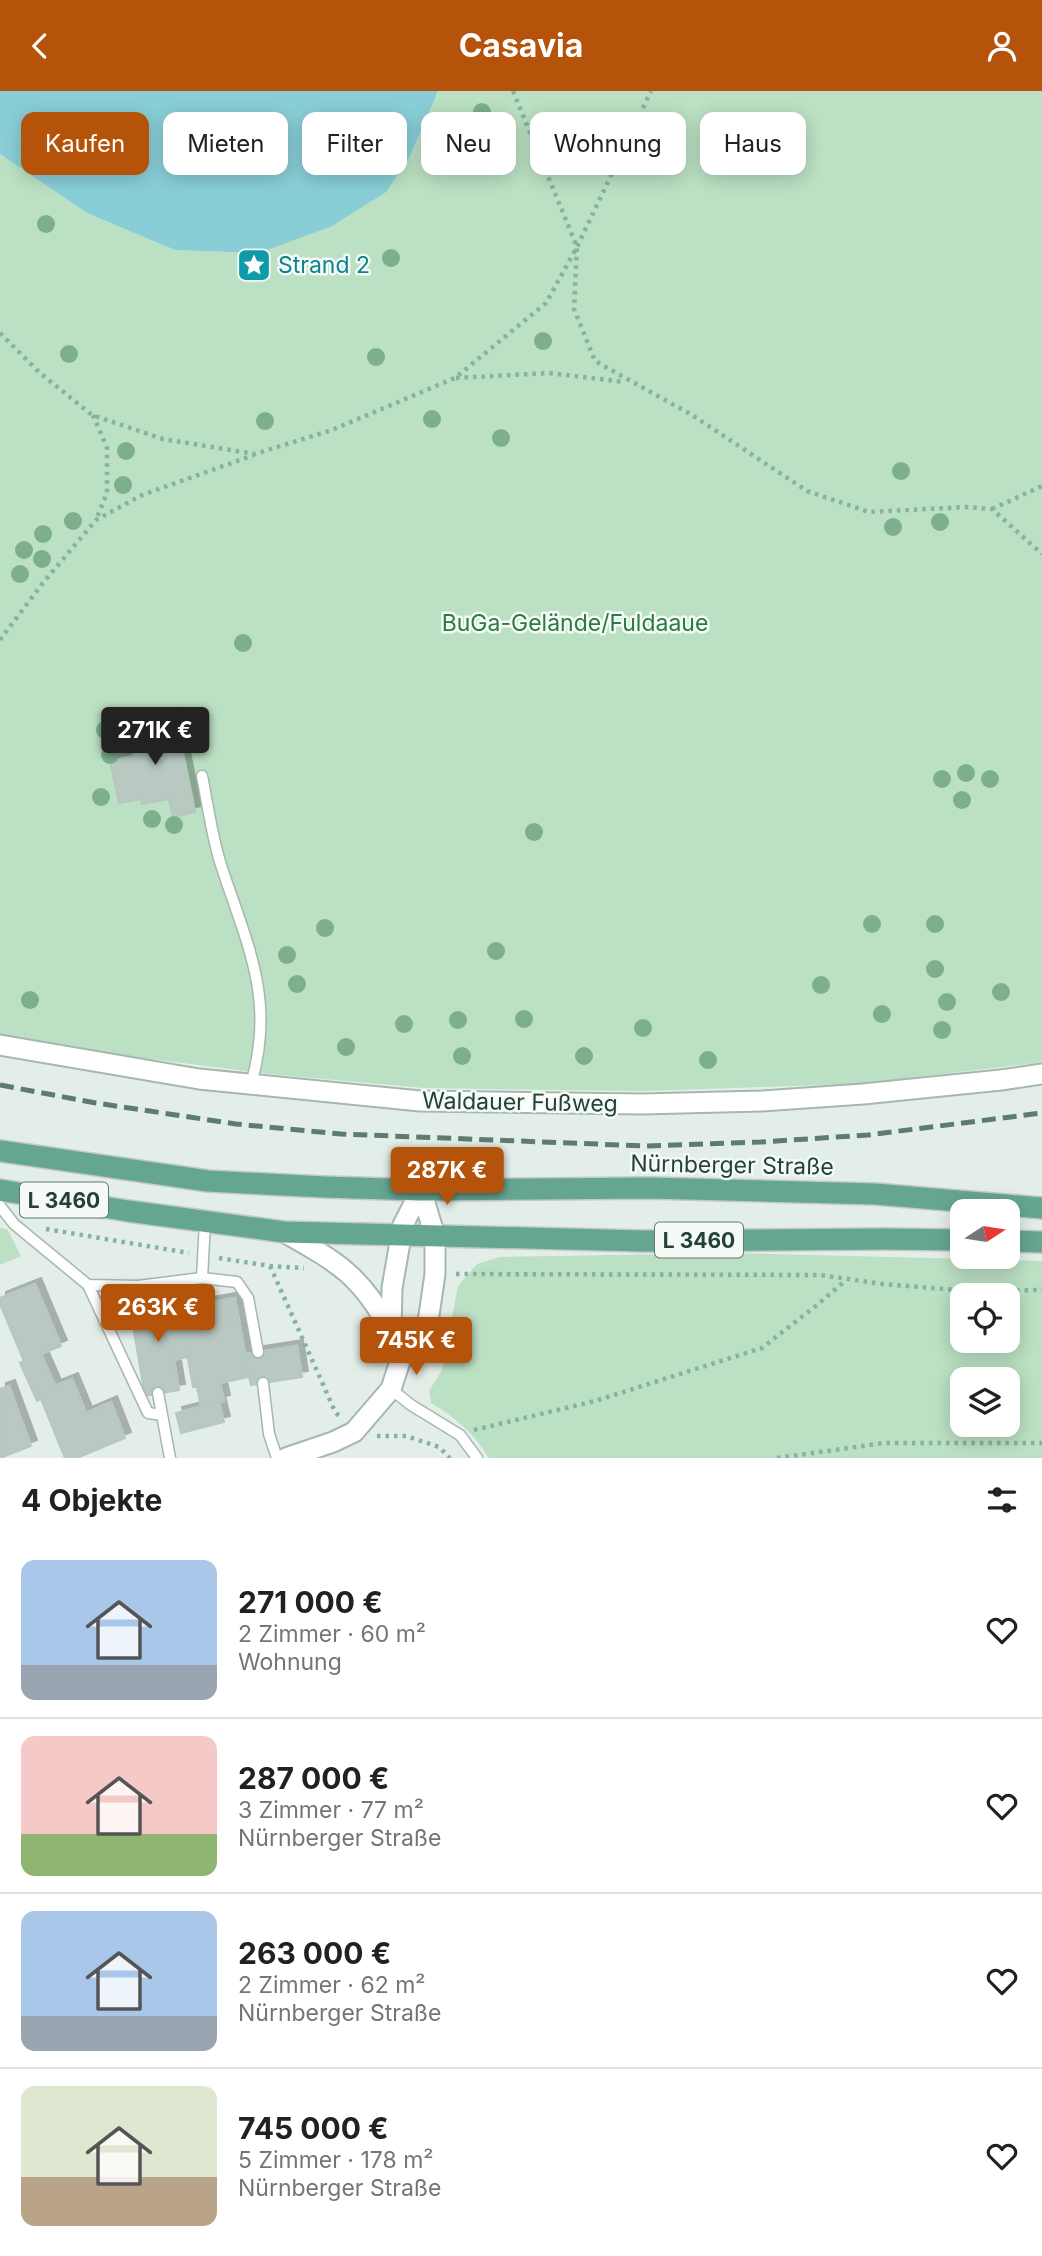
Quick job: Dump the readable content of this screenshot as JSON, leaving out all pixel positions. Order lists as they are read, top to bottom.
{
  "streets": {
    "main road": ["Nürnberger Straße", "L 3460"],
    "street": ["Waldauer Fußweg"]
  },
  "crossings": [
    ["Nürnberger Straße", "L 3460"]
  ],
  "parks": ["BuGa-Gelände/Fuldaaue"],
  "places": {
    "place": ["Strand 2"]
  },
  "north": "right",
  "page": {
    "header": "Casavia",
    "chip": [
      "Kaufen",
      "Mieten",
      "Filter",
      "Neu",
      "Wohnung",
      "Haus"
    ],
    "price": [
      "271K €",
      "287K €",
      "263K €",
      "745K €"
    ],
    "heading": "4 Objekte",
    "list": [
      {
        "name": "271 000 €",
        "note": "2 Zimmer · 60 m² · Wohnung"
      },
      {
        "name": "287 000 €",
        "note": "3 Zimmer · 77 m² · Nürnberger Straße"
      },
      {
        "name": "263 000 €",
        "note": "2 Zimmer · 62 m² · Nürnberger Straße"
      },
      {
        "name": "745 000 €",
        "note": "5 Zimmer · 178 m² · Nürnberger Straße"
      }
    ]
  }
}
